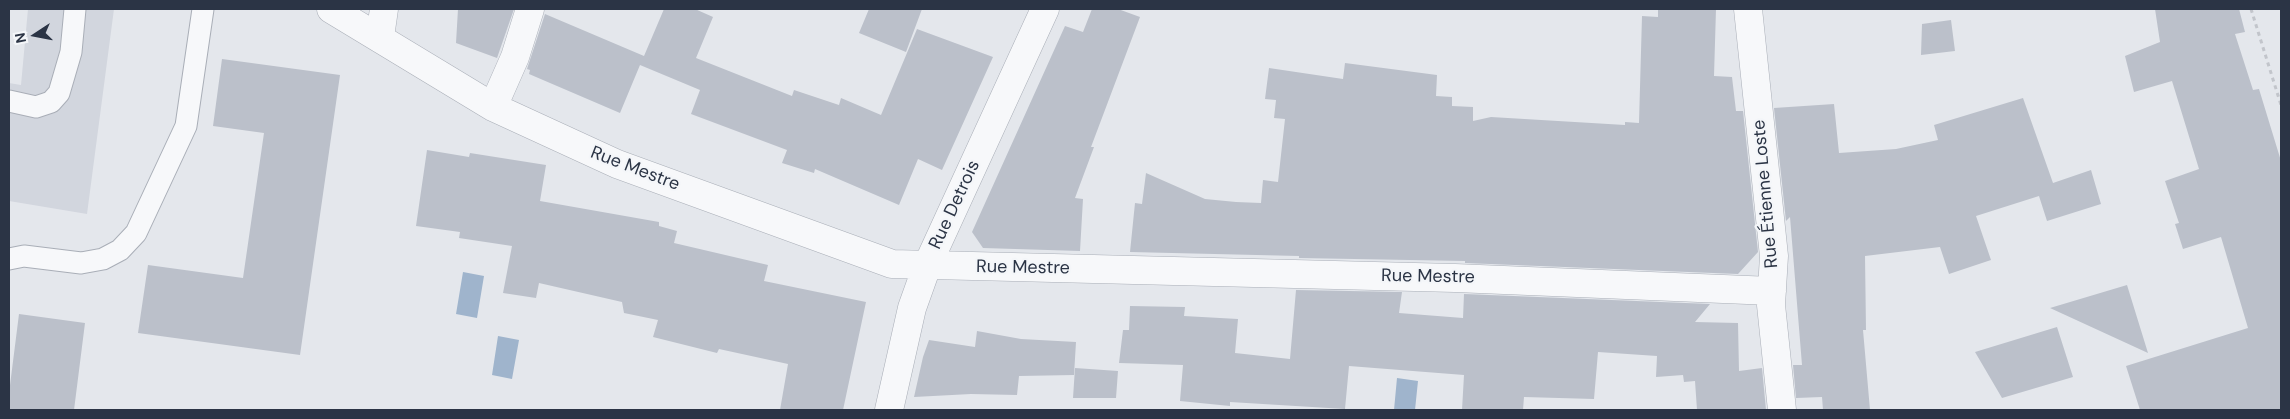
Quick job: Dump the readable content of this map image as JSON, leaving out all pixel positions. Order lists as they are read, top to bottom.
{
  "streets": {
    "street": ["Rue Mestre", "Rue Étienne Loste", "Rue Detrois"]
  },
  "crossings": [
    ["Rue Mestre", "Rue Étienne Loste"],
    ["Rue Mestre", "Rue Detrois"]
  ],
  "north": "left"
}
